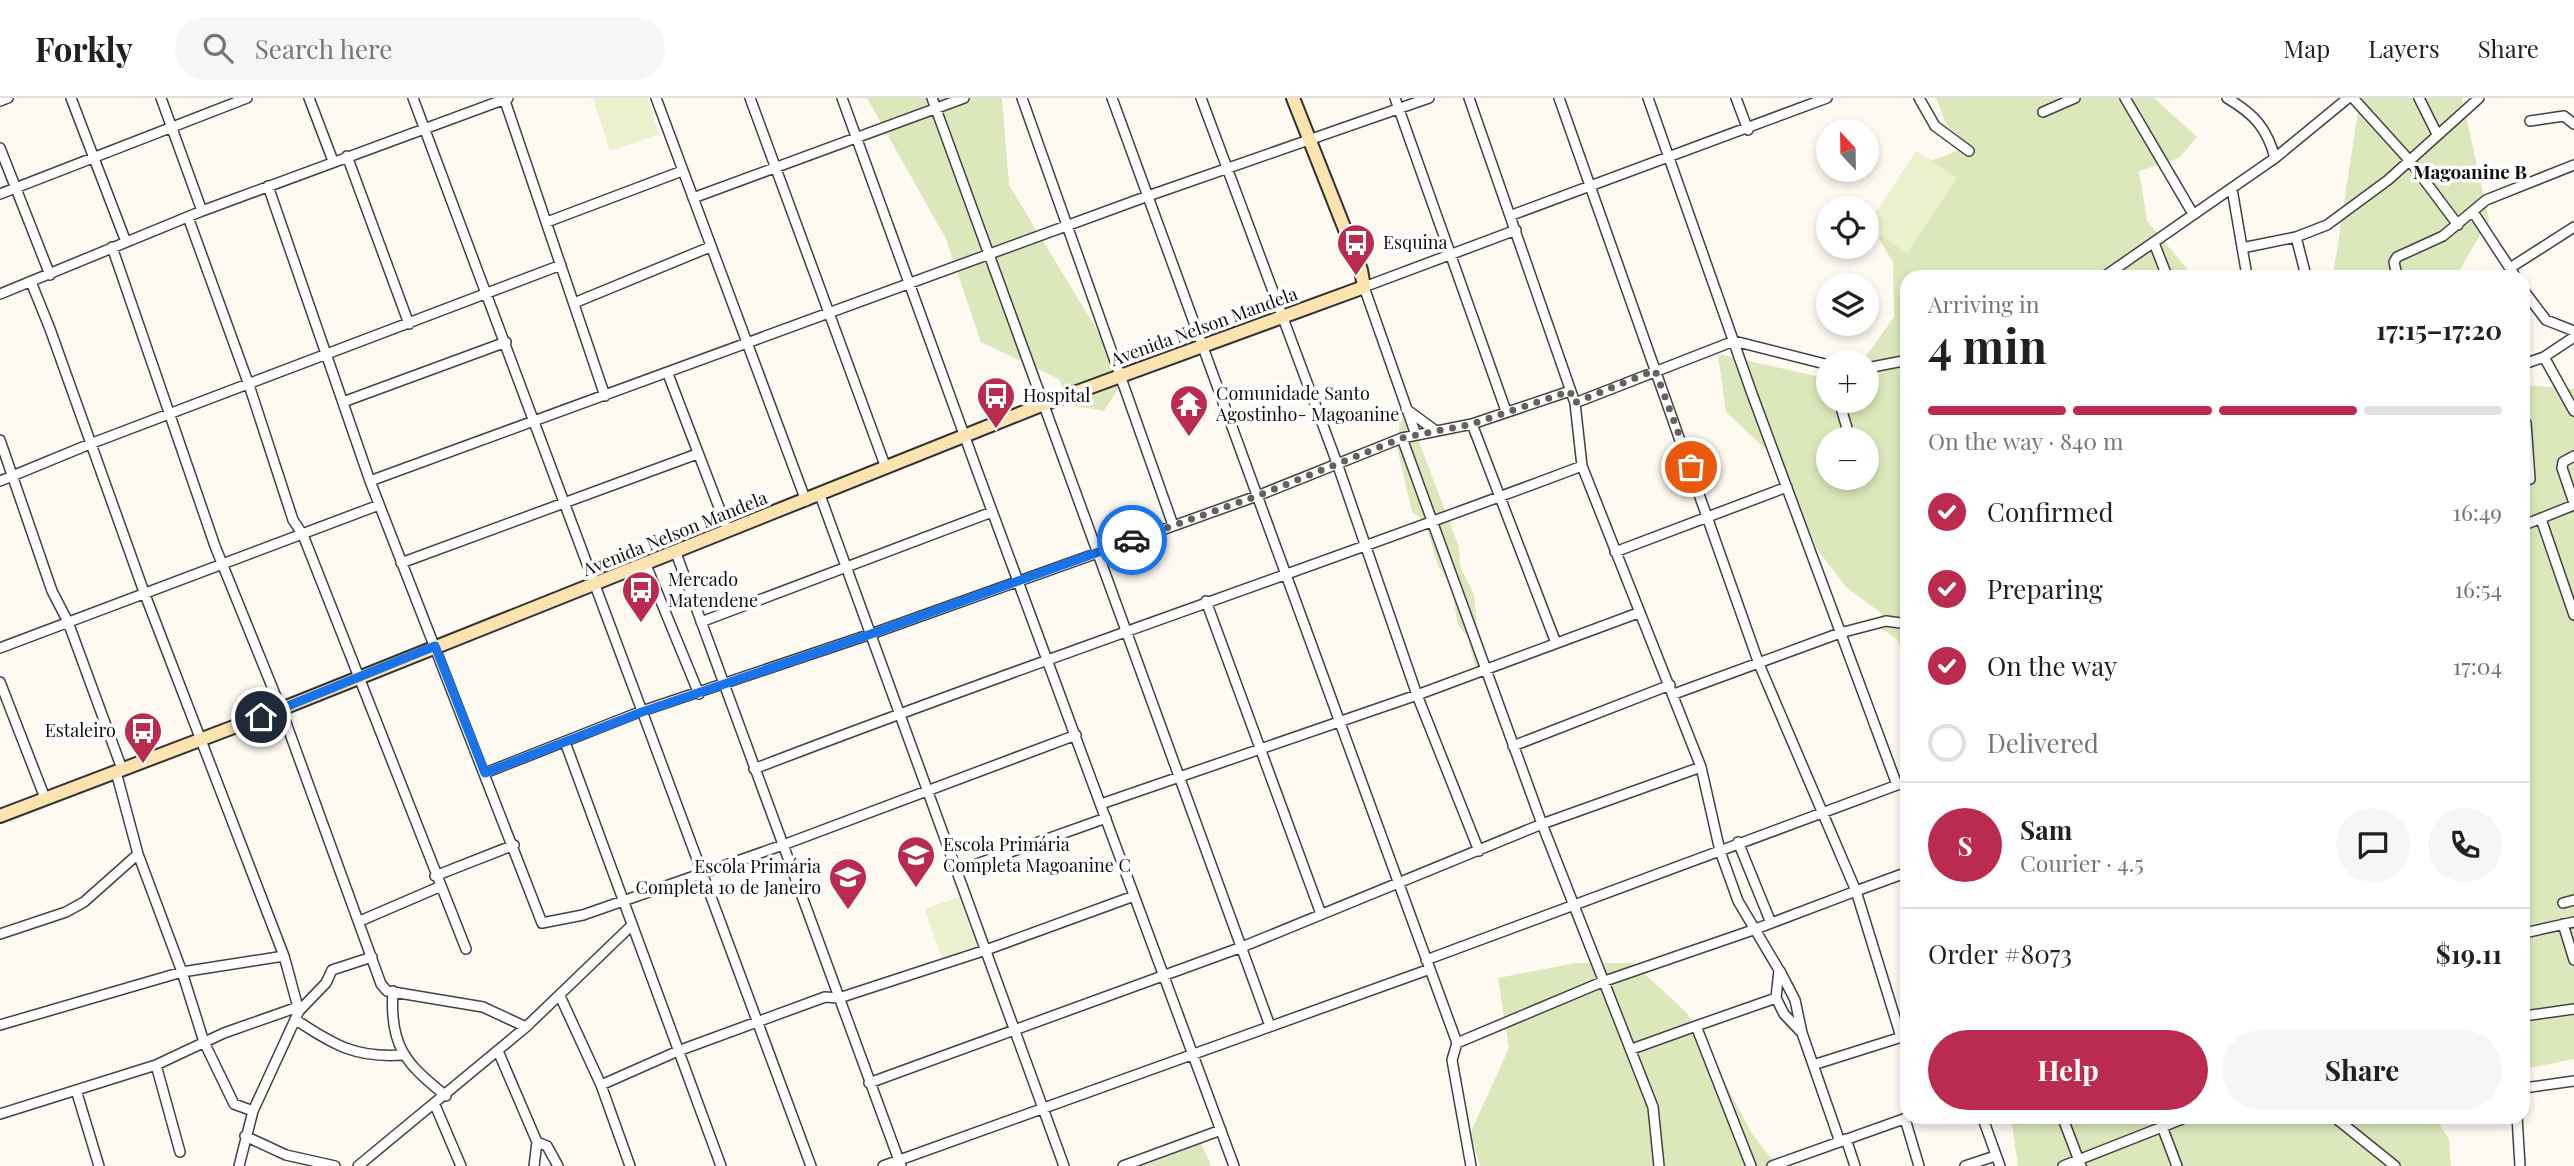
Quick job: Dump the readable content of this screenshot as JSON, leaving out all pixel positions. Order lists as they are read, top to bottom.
{
  "streets": {
    "street": ["Avenida Nelson Mandela"]
  },
  "districts": ["Magoanine B"],
  "places": {
    "bus stop": [
      "Esquina",
      "Hospital",
      "Mercado Matendene",
      "Estaleiro"
    ],
    "temple": ["Comunidade Santo Agostinho- Magoanine"],
    "school or university": ["Escola Primária Completa Magoanine C", "Escola Primária Completa 10 de Janeiro"]
  },
  "north": "top",
  "page": {
    "header": "Forkly",
    "search": "Search here",
    "nav": ["Map", "Layers", "Share"],
    "map_buttons": ["+", "−"],
    "heading": ["4 min", "Arriving in", "17:15–17:20"],
    "panel": [
      "Sam",
      "Courier · 4.5",
      "Order #8073",
      "$19.11"
    ],
    "bar": "On the way · 840 m",
    "list": [
      ["Confirmed", "16:49"],
      ["Preparing", "16:54"],
      ["On the way", "17:04"],
      "Delivered"
    ],
    "round": "S",
    "buttons": ["Help", "Share"]
  }
}
